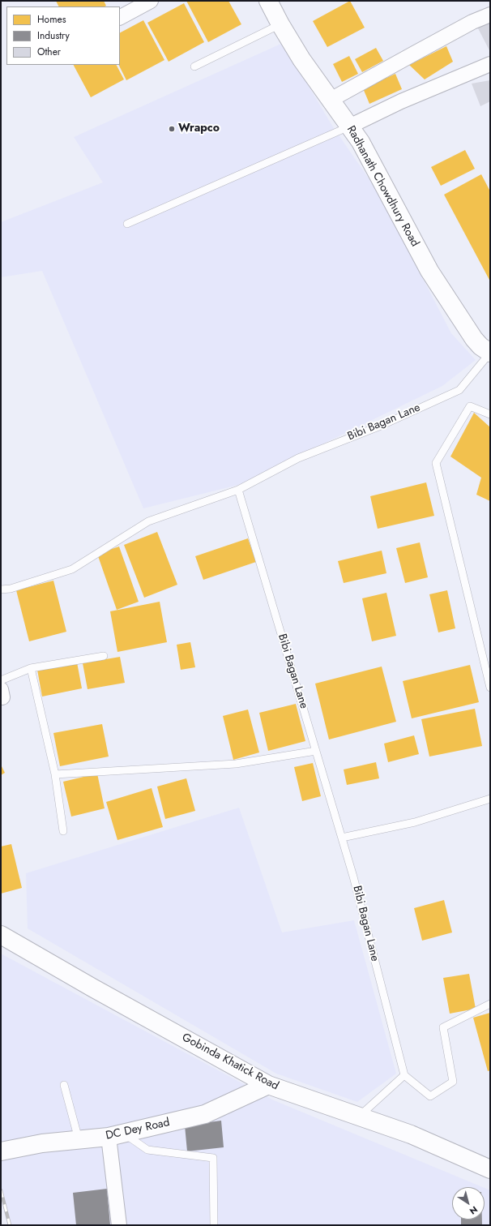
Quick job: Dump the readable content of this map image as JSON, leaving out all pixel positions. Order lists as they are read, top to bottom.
{
  "streets": {
    "street": ["Radhanath Chowdhury Road", "Gobinda Khatick Road", "DC Dey Road"],
    "lane": ["Bibi Bagan Lane"]
  },
  "crossings": [
    ["Radhanath Chowdhury Road", "Bibi Bagan Lane"],
    ["Gobinda Khatick Road", "DC Dey Road"]
  ],
  "places": ["Wrapco"],
  "legend": ["Homes", "Industry", "Other"],
  "north": "bottom right"
}
